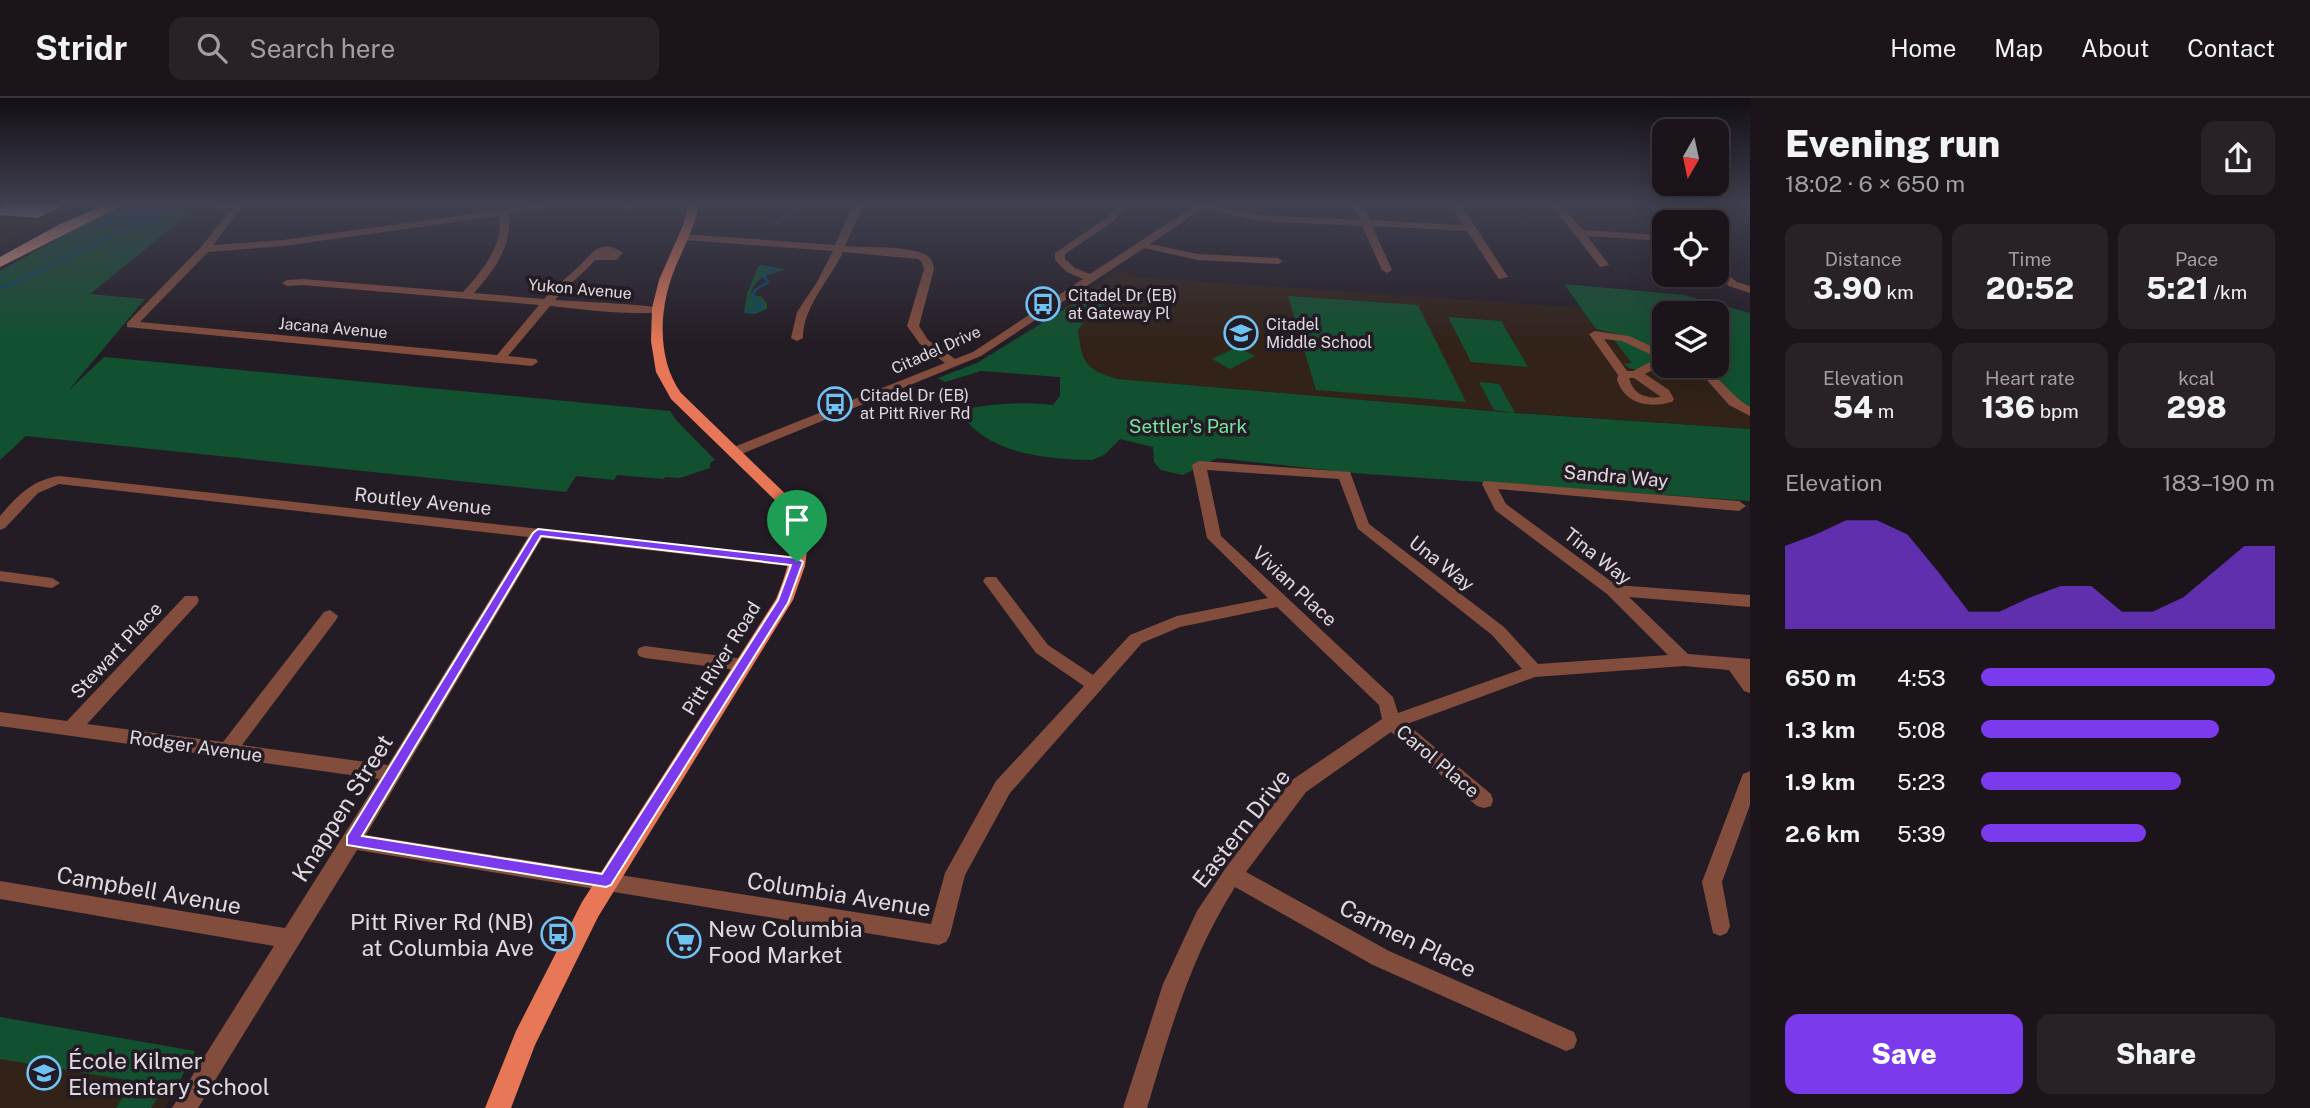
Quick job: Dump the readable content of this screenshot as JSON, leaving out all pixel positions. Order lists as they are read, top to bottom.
{
  "streets": {
    "main road": ["Pitt River Road"],
    "street": [
      "Yukon Avenue",
      "Jacana Avenue",
      "Citadel Drive",
      "Sandra Way",
      "Routley Avenue",
      "Tina Way",
      "Una Way",
      "Vivian Place",
      "Stewart Place",
      "Rodger Avenue",
      "Carol Place",
      "Knappen Street",
      "Eastern Drive",
      "Campbell Avenue",
      "Columbia Avenue",
      "Carmen Place"
    ]
  },
  "crossings": [
    ["Yukon Avenue", "Pitt River Road"],
    ["Citadel Drive", "Pitt River Road"],
    ["Sandra Way", "Tina Way"],
    ["Routley Avenue", "Pitt River Road"],
    ["Routley Avenue", "Knappen Street"],
    ["Tina Way", "Eastern Drive"],
    ["Una Way", "Vivian Place"],
    ["Una Way", "Eastern Drive"],
    ["Vivian Place", "Carol Place"],
    ["Vivian Place", "Eastern Drive"],
    ["Vivian Place", "Columbia Avenue"],
    ["Stewart Place", "Rodger Avenue"],
    ["Pitt River Road", "Columbia Avenue"],
    ["Rodger Avenue", "Knappen Street"],
    ["Carol Place", "Eastern Drive"],
    ["Knappen Street", "Campbell Avenue"],
    ["Knappen Street", "Columbia Avenue"],
    ["Eastern Drive", "Carmen Place"]
  ],
  "parks": ["Settler's Park"],
  "places": {
    "bus stop": ["Citadel Dr (EB) at Gateway Pl", "Citadel Dr (EB) at Pitt River Rd", "Pitt River Rd (NB) at Columbia Ave"],
    "school or university": ["Citadel Middle School", "École Kilmer Elementary School"],
    "supermarket": ["New Columbia Food Market"]
  },
  "north": "bottom",
  "page": {
    "header": "Stridr",
    "search": "Search here",
    "nav": [
      "Home",
      "Map",
      "About",
      "Contact"
    ],
    "heading": ["Evening run", "18:02 · 6 × 650 m"],
    "stats": [
      ["Distance", "3.90 km"],
      ["Time", "20:52"],
      ["Pace", "5:21 /km"],
      ["Elevation", "54 m"],
      ["Heart rate", "136 bpm"],
      ["kcal", "298"]
    ],
    "chart": ["Elevation", "183–190 m"],
    "list": [
      {
        "name": "650 m",
        "note": "4:53"
      },
      {
        "name": "1.3 km",
        "note": "5:08"
      },
      {
        "name": "1.9 km",
        "note": "5:23"
      },
      {
        "name": "2.6 km",
        "note": "5:39"
      }
    ],
    "buttons": ["Save", "Share"]
  }
}
